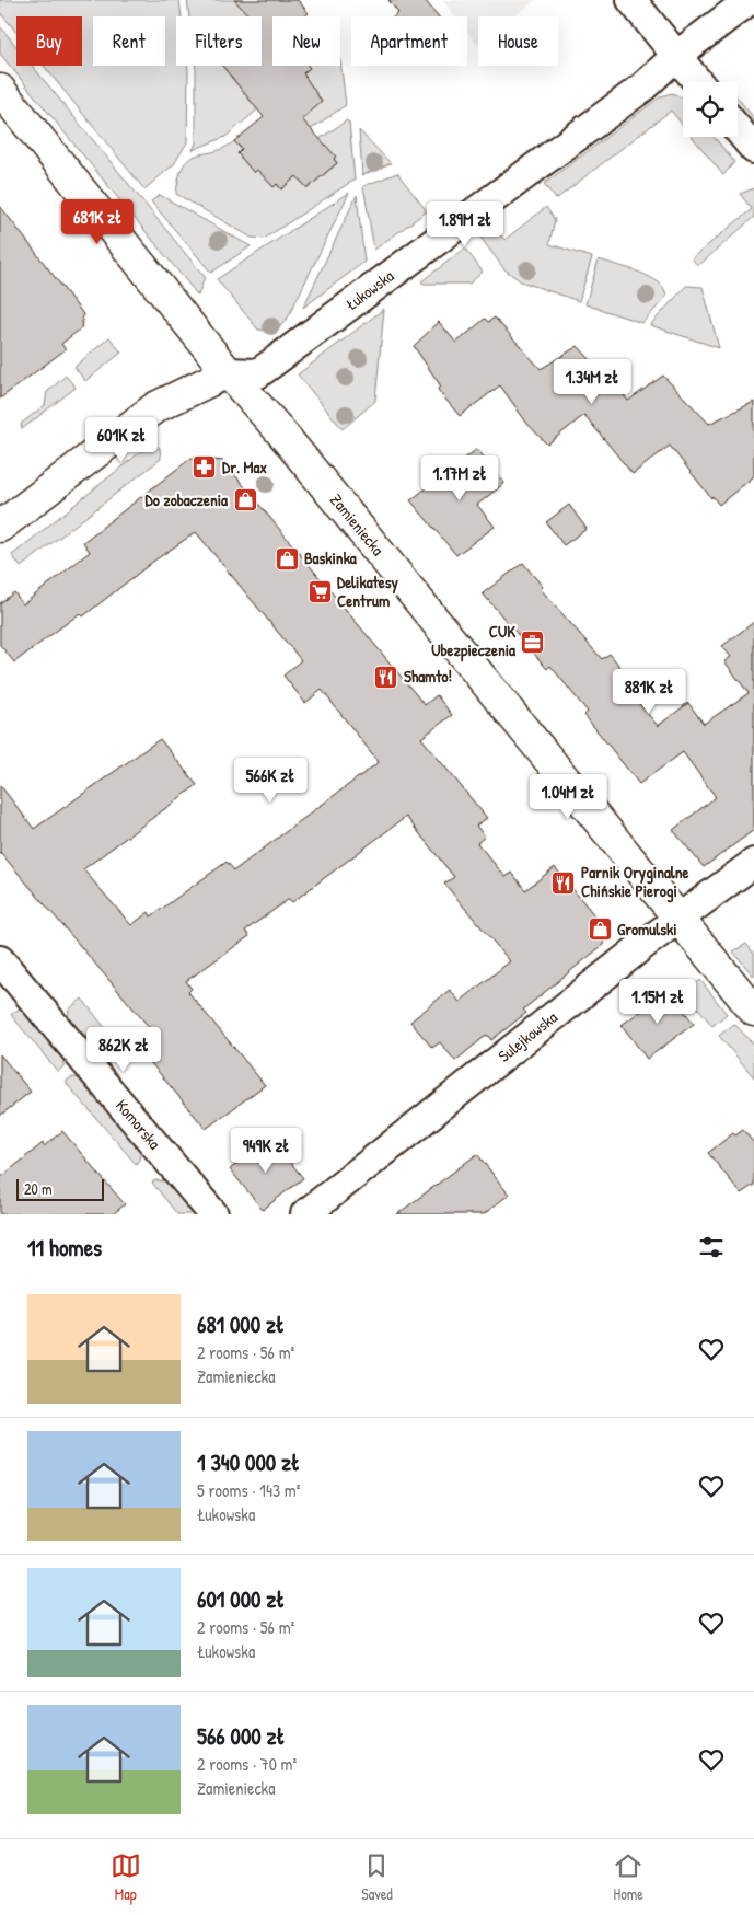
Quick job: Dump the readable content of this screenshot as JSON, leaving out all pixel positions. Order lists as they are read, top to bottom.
{
  "streets": {
    "street": [
      "Łukowska",
      "Zamieniecka",
      "Sulejkowska",
      "Komorska"
    ]
  },
  "crossings": [
    ["Łukowska", "Zamieniecka"],
    ["Zamieniecka", "Sulejkowska"]
  ],
  "places": {
    "pharmacy": ["Dr. Max"],
    "shop": ["Do zobaczenia", "Baskinka", "Gromulski"],
    "supermarket": ["Delikatesy Centrum"],
    "office": ["CUK Ubezpieczenia"],
    "restaurant": ["Shamto!", "Parnik Oryginalne Chińskie Pierogi"]
  },
  "scale_bar": "20 m",
  "page": {
    "chip": [
      "Buy",
      "Rent",
      "Filters",
      "New",
      "Apartment",
      "House"
    ],
    "price": [
      "681K zł",
      "1.89M zł",
      "1.34M zł",
      "601K zł",
      "1.17M zł",
      "881K zł",
      "566K zł",
      "1.04M zł",
      "1.15M zł",
      "862K zł",
      "949K zł"
    ],
    "scale": "20 m",
    "heading": "11 homes",
    "list": [
      {
        "name": "681 000 zł",
        "note": "2 rooms · 56 m² · Zamieniecka"
      },
      {
        "name": "1 340 000 zł",
        "note": "5 rooms · 143 m² · Łukowska"
      },
      {
        "name": "601 000 zł",
        "note": "2 rooms · 56 m² · Łukowska"
      },
      {
        "name": "566 000 zł",
        "note": "2 rooms · 70 m² · Zamieniecka"
      }
    ],
    "tabs": ["Map", "Saved", "Home"]
  }
}
